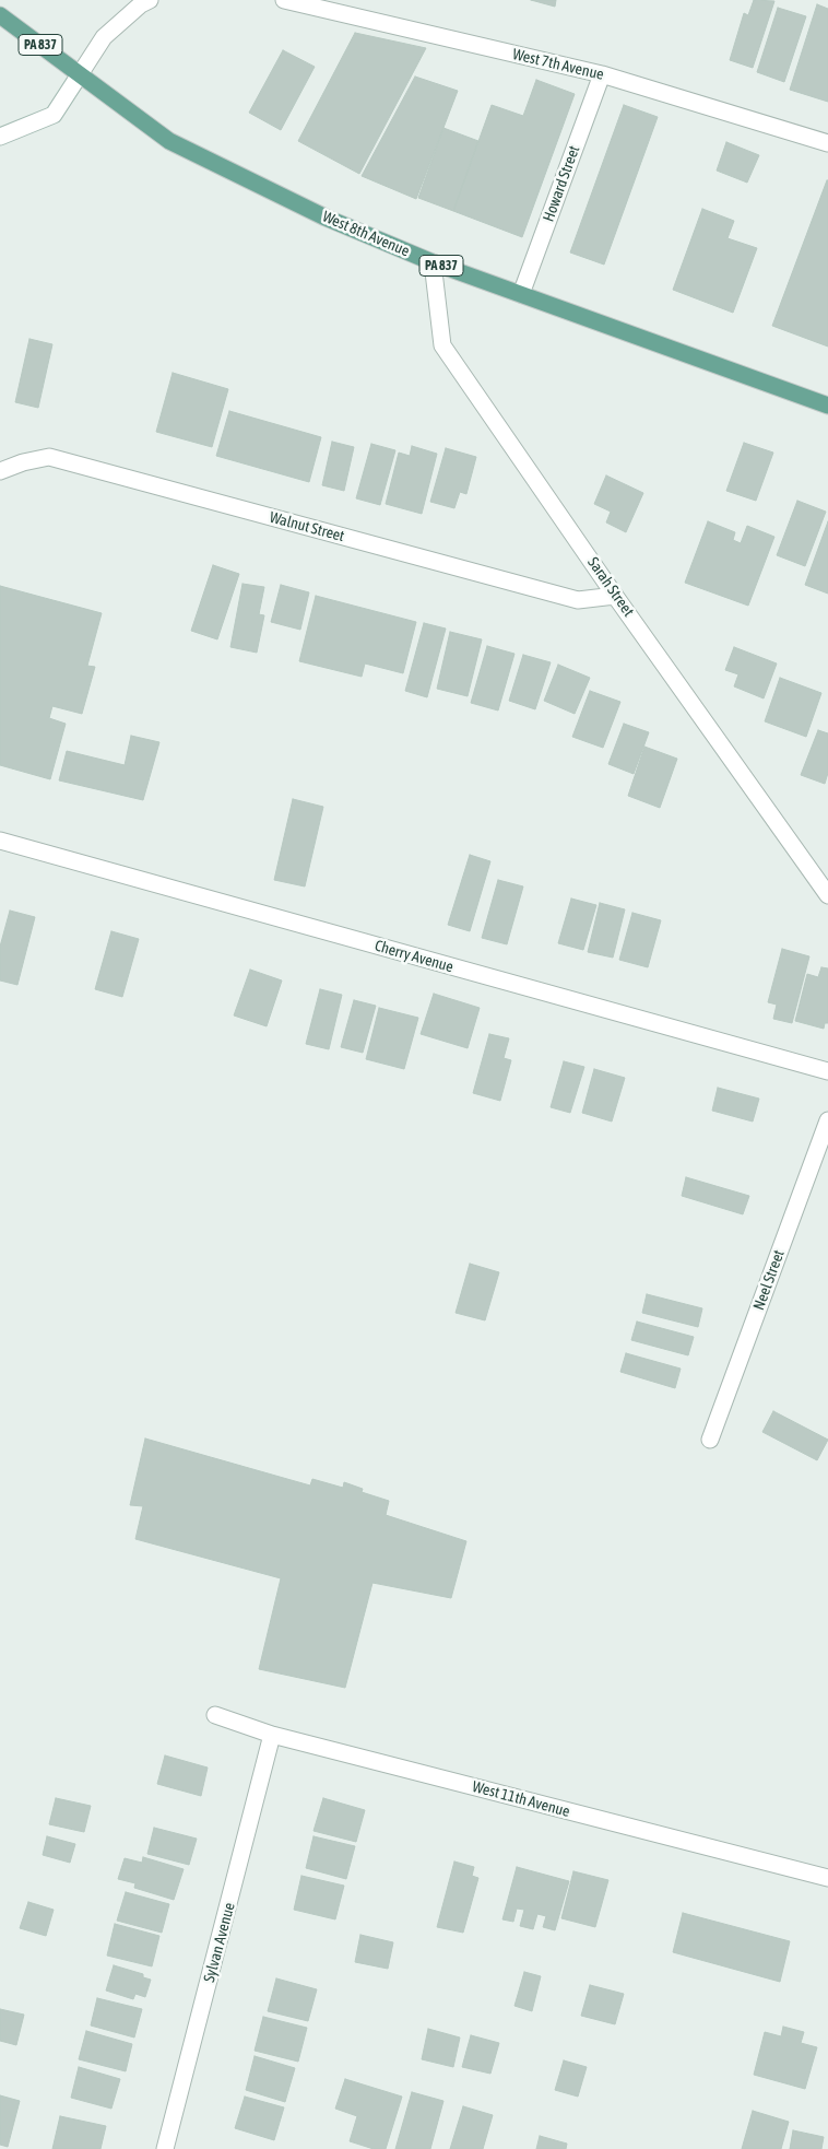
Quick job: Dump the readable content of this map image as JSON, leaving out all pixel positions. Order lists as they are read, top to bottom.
{
  "streets": {
    "main road": ["PA 837", "West 8th Avenue"],
    "street": [
      "West 7th Avenue",
      "Howard Street",
      "Walnut Street",
      "Sarah Street",
      "Cherry Avenue",
      "Neel Street",
      "West 11th Avenue",
      "Sylvan Avenue"
    ]
  },
  "crossings": [
    ["PA 837", "West 8th Avenue"],
    ["West 7th Avenue", "Howard Street"],
    ["Howard Street", "West 8th Avenue"],
    ["West 8th Avenue", "Sarah Street"],
    ["Walnut Street", "Sarah Street"],
    ["West 11th Avenue", "Sylvan Avenue"]
  ]
}
